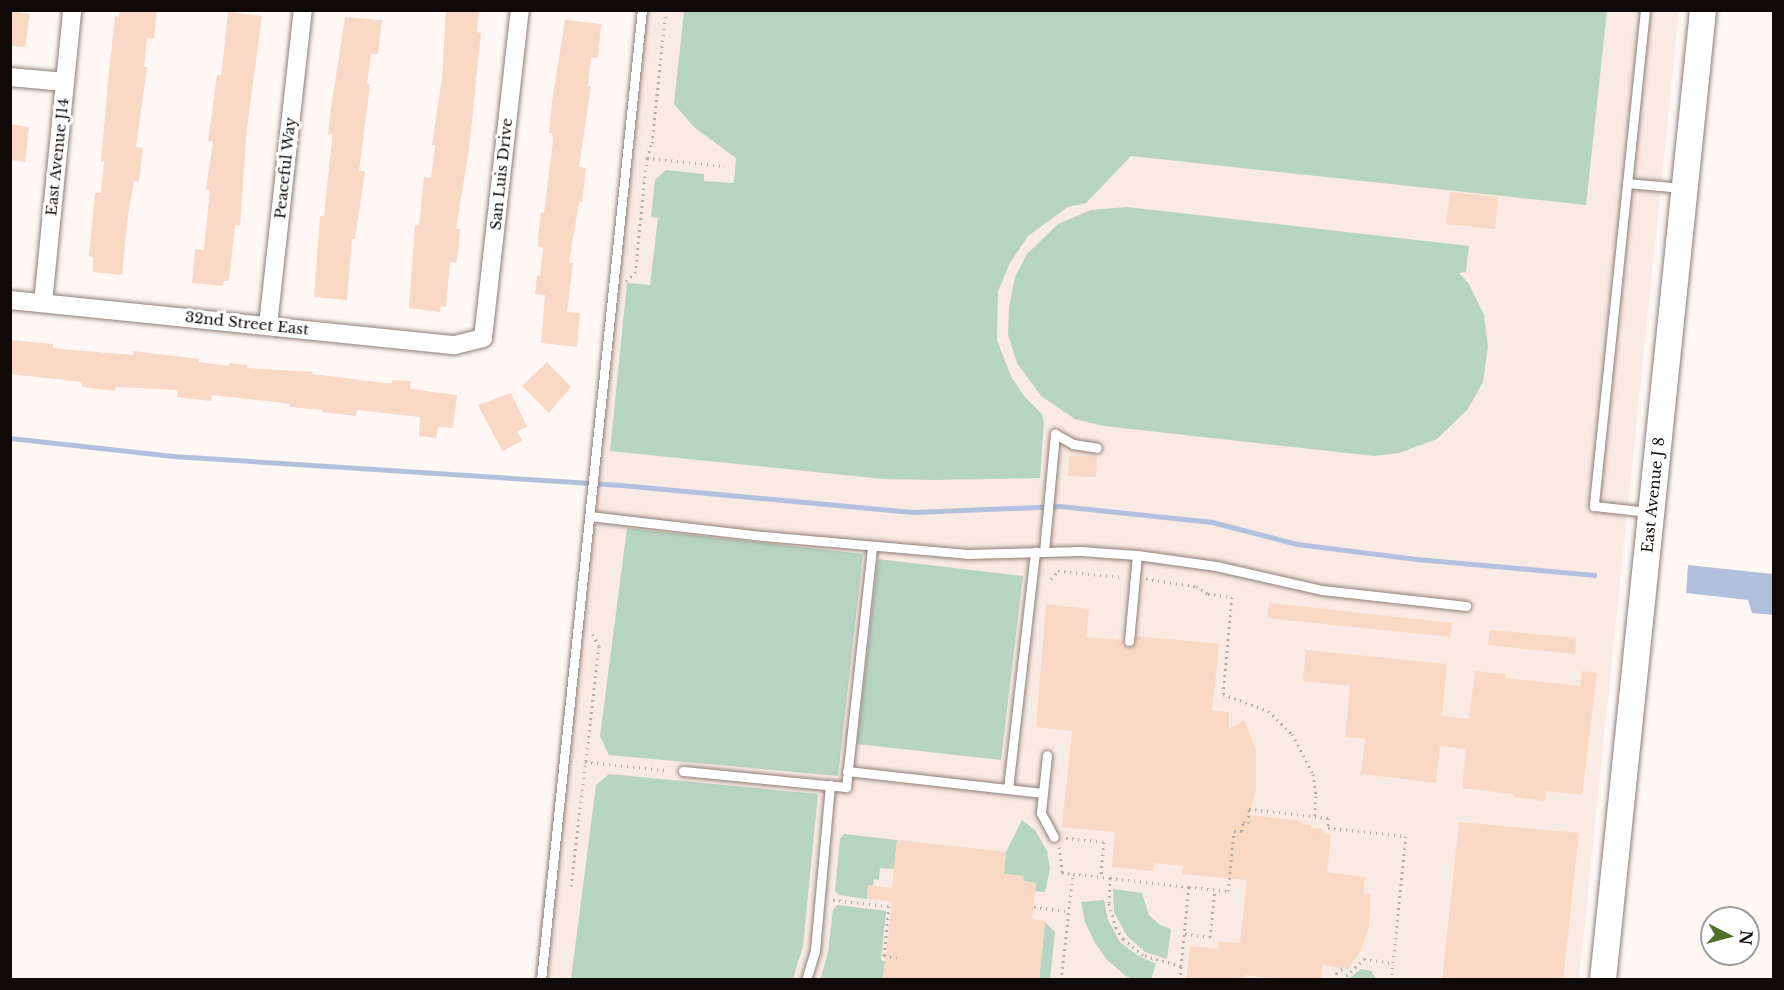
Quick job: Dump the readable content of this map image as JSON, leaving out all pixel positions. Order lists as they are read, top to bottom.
{
  "streets": {
    "street": [
      "East Avenue J14",
      "Peaceful Way",
      "San Luis Drive",
      "32nd Street East",
      "East Avenue J 8"
    ]
  },
  "crossings": [
    ["East Avenue J14", "32nd Street East"],
    ["Peaceful Way", "32nd Street East"],
    ["San Luis Drive", "32nd Street East"]
  ],
  "north": "right"
}
